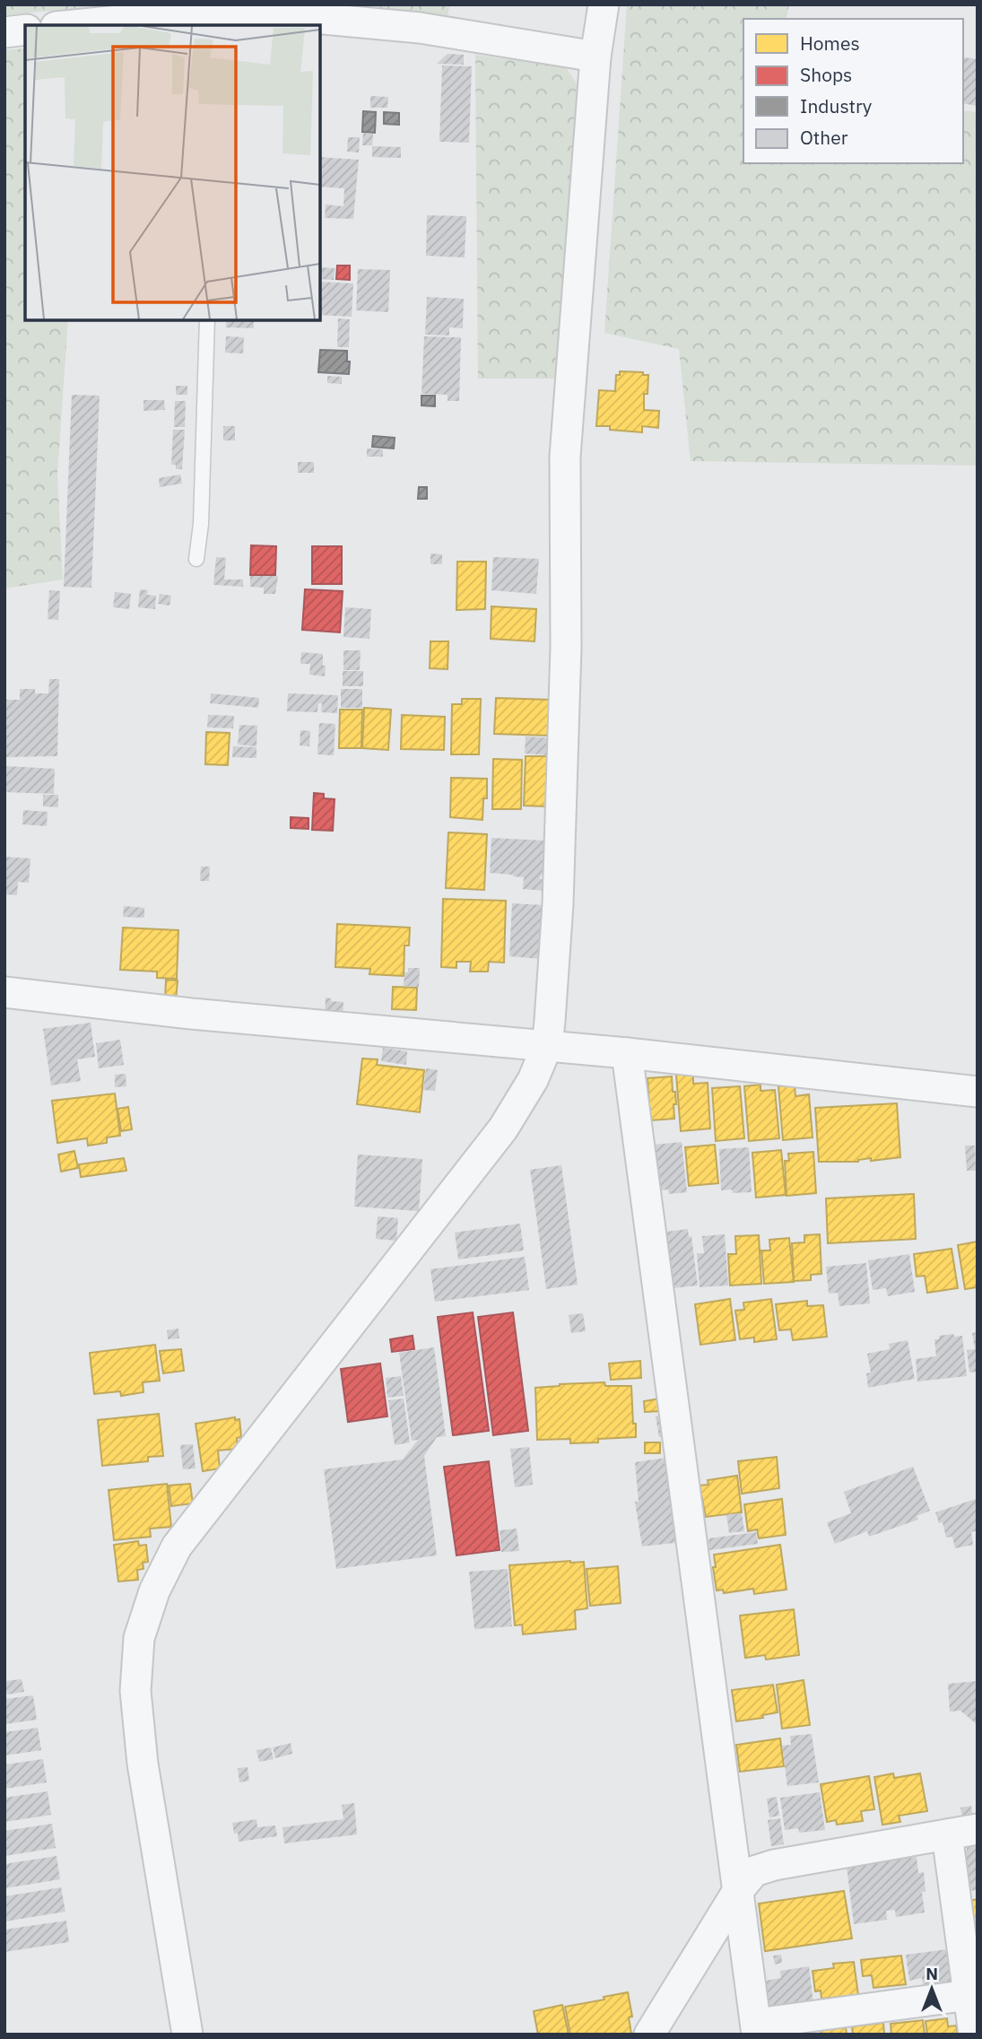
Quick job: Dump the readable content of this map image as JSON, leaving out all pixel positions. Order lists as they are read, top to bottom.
{
  "legend": [
    "Homes",
    "Shops",
    "Industry",
    "Other"
  ],
  "north": "top"
}
